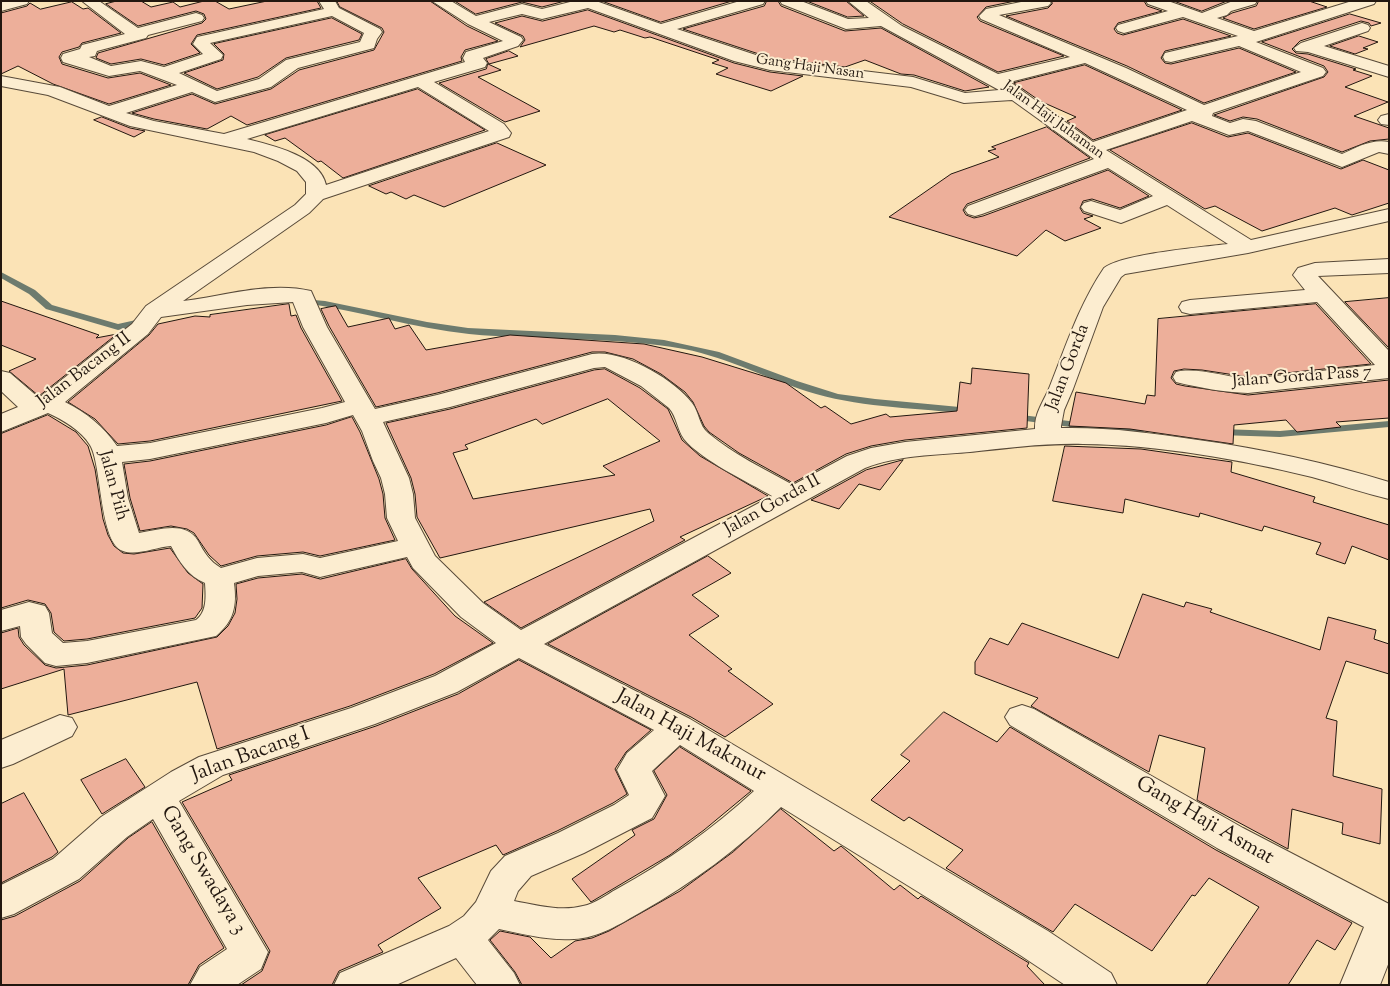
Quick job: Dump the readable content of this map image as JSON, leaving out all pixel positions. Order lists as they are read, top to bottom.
{
  "streets": {
    "street": [
      "Gang Haji Nasan",
      "Jalan Haji Juhaman",
      "Jalan Gorda",
      "Jalan Bacang II",
      "Jalan Gorda Pass 7",
      "Jalan Piih",
      "Jalan Gorda II",
      "Jalan Haji Makmur",
      "Jalan Bacang I",
      "Gang Haji Asmat",
      "Gang Swadaya 3"
    ]
  },
  "crossings": [
    ["Gang Haji Nasan", "Jalan Haji Juhaman"],
    ["Jalan Haji Juhaman", "Jalan Gorda"],
    ["Jalan Gorda", "Jalan Gorda II"],
    ["Jalan Bacang II", "Jalan Piih"],
    ["Jalan Bacang II", "Jalan Haji Makmur"],
    ["Jalan Gorda II", "Jalan Haji Makmur"],
    ["Jalan Gorda II", "Jalan Bacang I"],
    ["Jalan Haji Makmur", "Jalan Bacang I"],
    ["Jalan Bacang I", "Gang Swadaya 3"]
  ]
}
